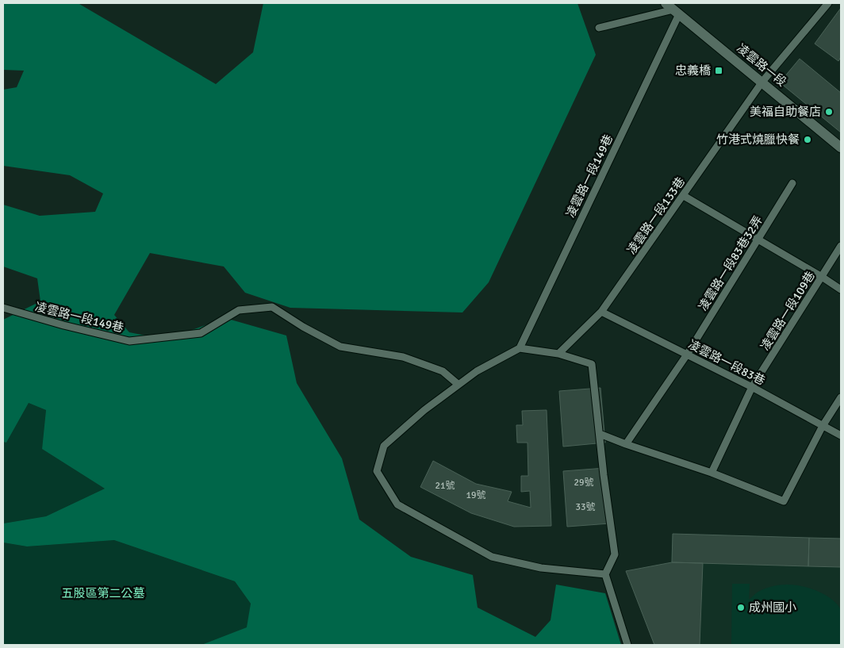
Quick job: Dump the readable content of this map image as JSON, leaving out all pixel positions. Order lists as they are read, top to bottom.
{
  "streets": {
    "street": ["凌雲路一段"],
    "lane": [
      "凌雲路一段149巷",
      "凌雲路一段133巷",
      "凌雲路一段83巷32弄",
      "凌雲路一段109巷",
      "凌雲路一段83巷"
    ]
  },
  "crossings": [
    ["凌雲路一段", "凌雲路一段149巷"],
    ["凌雲路一段", "凌雲路一段133巷"],
    ["凌雲路一段133巷", "凌雲路一段83巷"],
    ["凌雲路一段83巷32弄", "凌雲路一段83巷"],
    ["凌雲路一段109巷", "凌雲路一段83巷"]
  ],
  "parks": ["五股區第二公墓"],
  "places": {
    "transit": ["忠義橋"],
    "other": ["美福自助餐店", "竹港式燒臘快餐", "成州國小"]
  },
  "house_numbers": [
    "29號",
    "21號",
    "19號",
    "33號"
  ]
}
